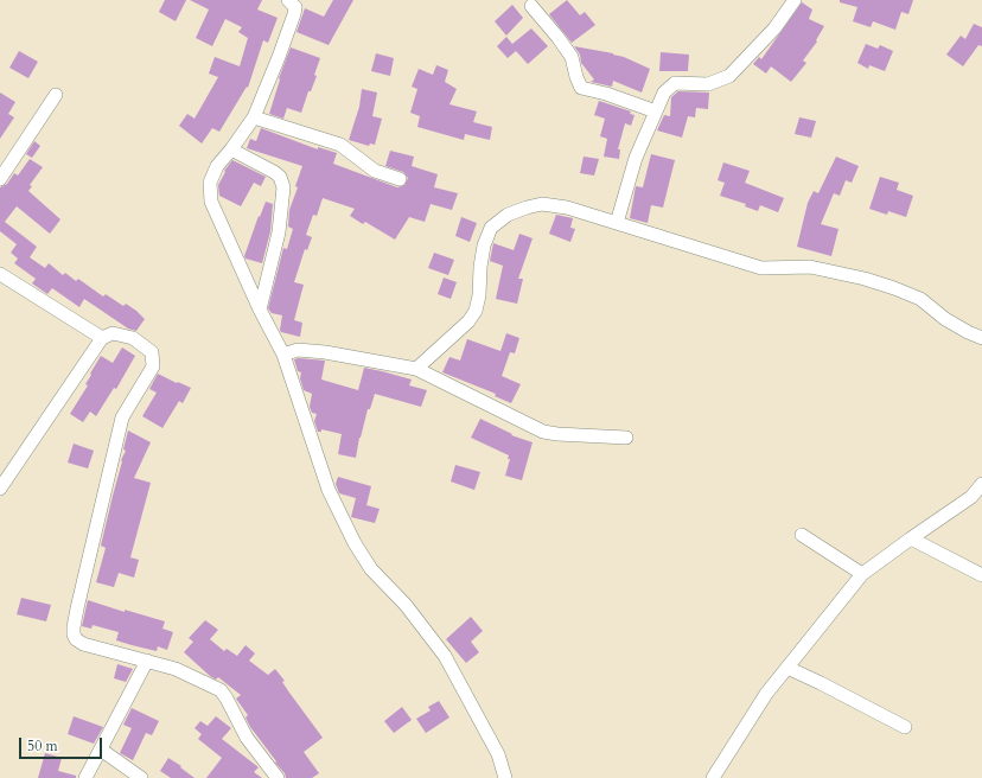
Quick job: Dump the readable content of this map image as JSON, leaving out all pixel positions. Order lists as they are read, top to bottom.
{
  "scale_bar": "50 m"
}
